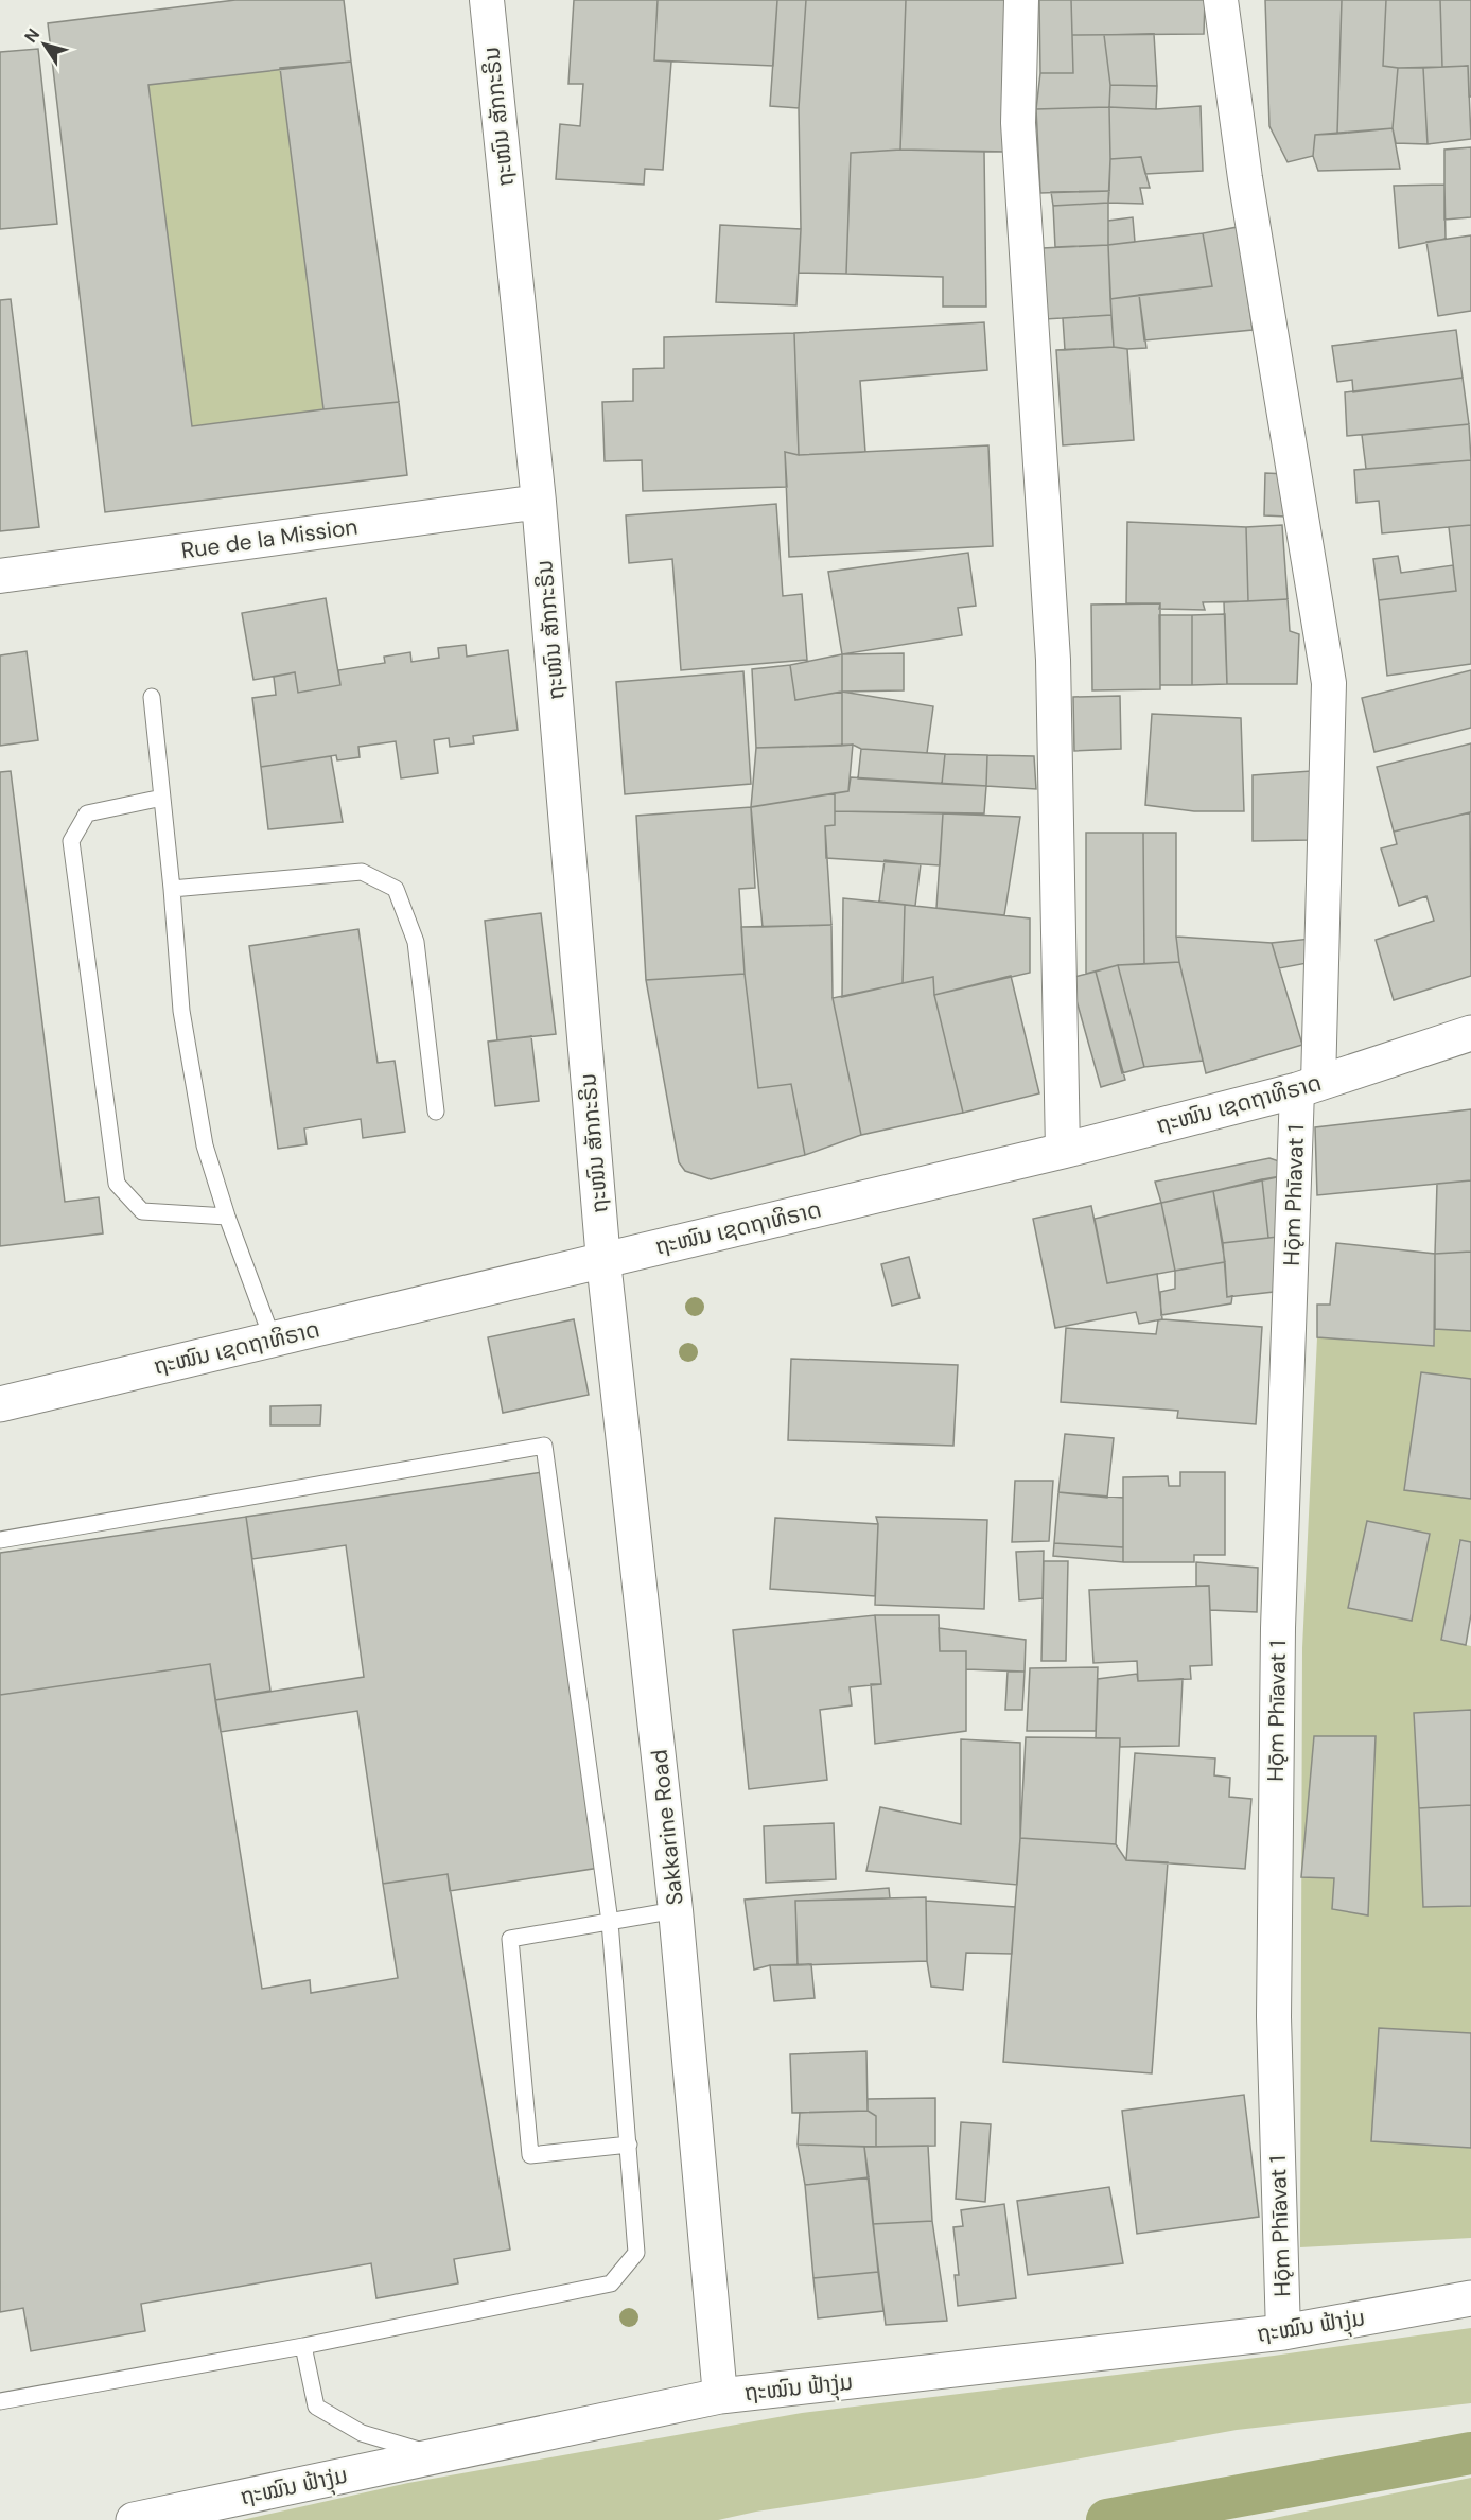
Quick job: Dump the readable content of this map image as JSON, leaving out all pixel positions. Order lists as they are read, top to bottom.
{
  "streets": {
    "main road": ["ຖະໜົນ ເຊດຖາທິຣາດ", "ຖະໝົນ ຟ້າງຸ່ມ"],
    "street": [
      "ຖະໜົນ ສັກກະຣິນ",
      "Rue de la Mission",
      "Hǭm Phīavat 1",
      "Sakkarine Road"
    ]
  },
  "crossings": [
    ["ຖະໜົນ ສັກກະຣິນ", "Rue de la Mission"],
    ["ຖະໜົນ ສັກກະຣິນ", "ຖະໜົນ ເຊດຖາທິຣາດ"],
    ["ຖະໜົນ ສັກກະຣິນ", "Sakkarine Road"],
    ["ຖະໜົນ ເຊດຖາທິຣາດ", "Hǭm Phīavat 1"],
    ["ຖະໜົນ ເຊດຖາທິຣາດ", "Sakkarine Road"],
    ["Hǭm Phīavat 1", "ຖະໝົນ ຟ້າງຸ່ມ"],
    ["Sakkarine Road", "ຖະໝົນ ຟ້າງຸ່ມ"]
  ],
  "north": "top left"
}
